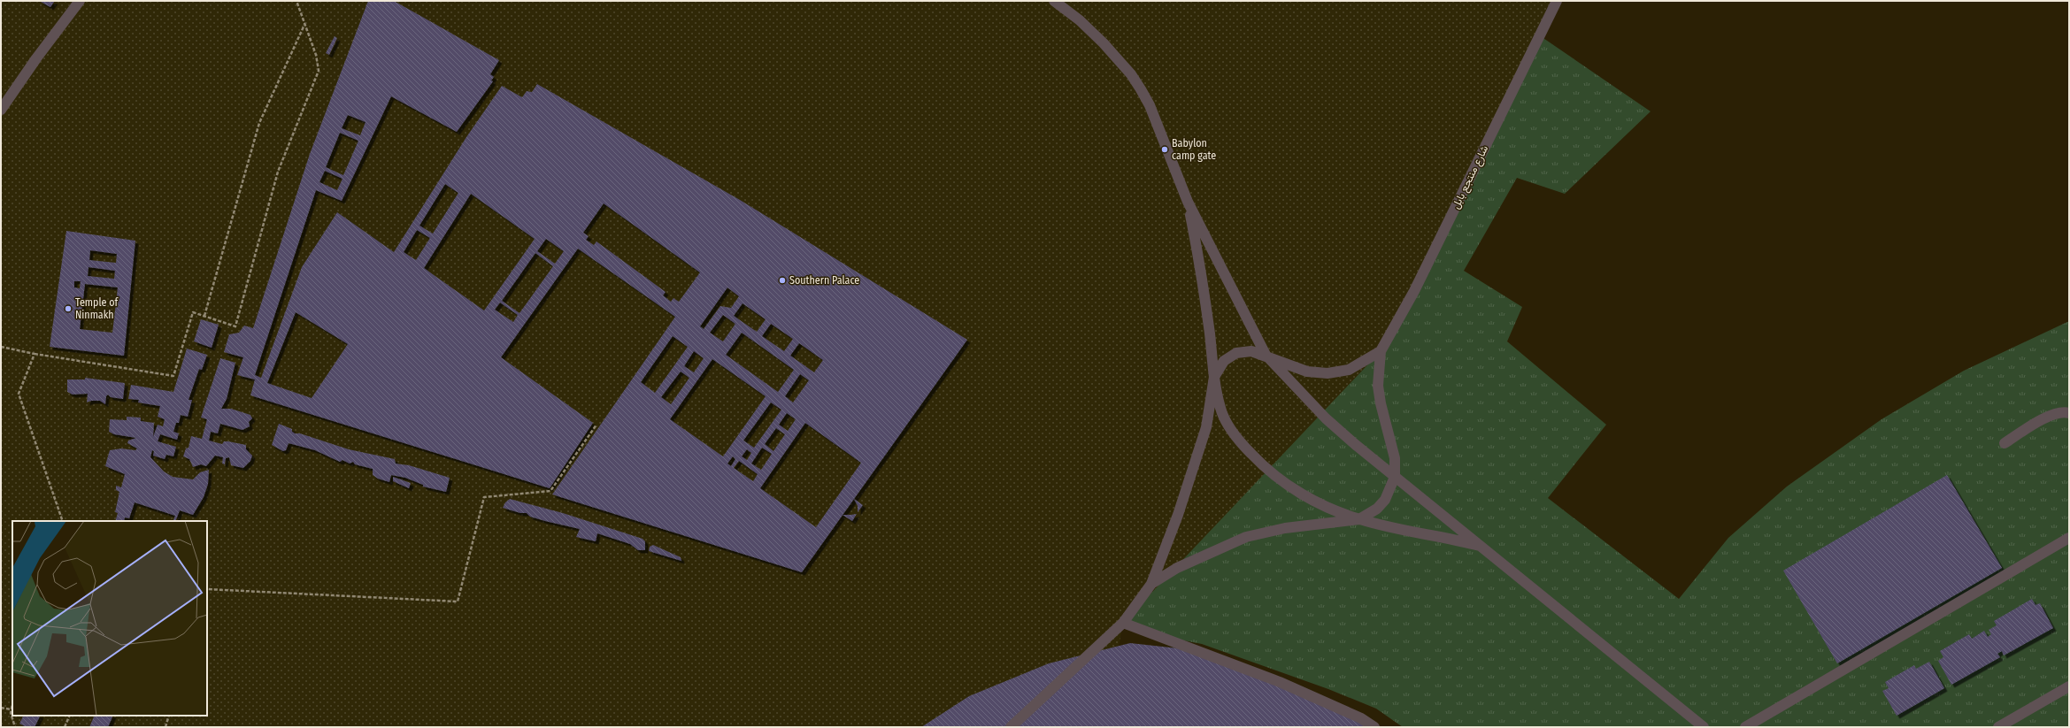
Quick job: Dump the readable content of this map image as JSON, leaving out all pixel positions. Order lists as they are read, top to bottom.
{
  "streets": {
    "street": ["شارع منتجع بابل"]
  },
  "places": ["Babylon camp gate", "Southern Palace", "Temple of Ninmakh"]
}
